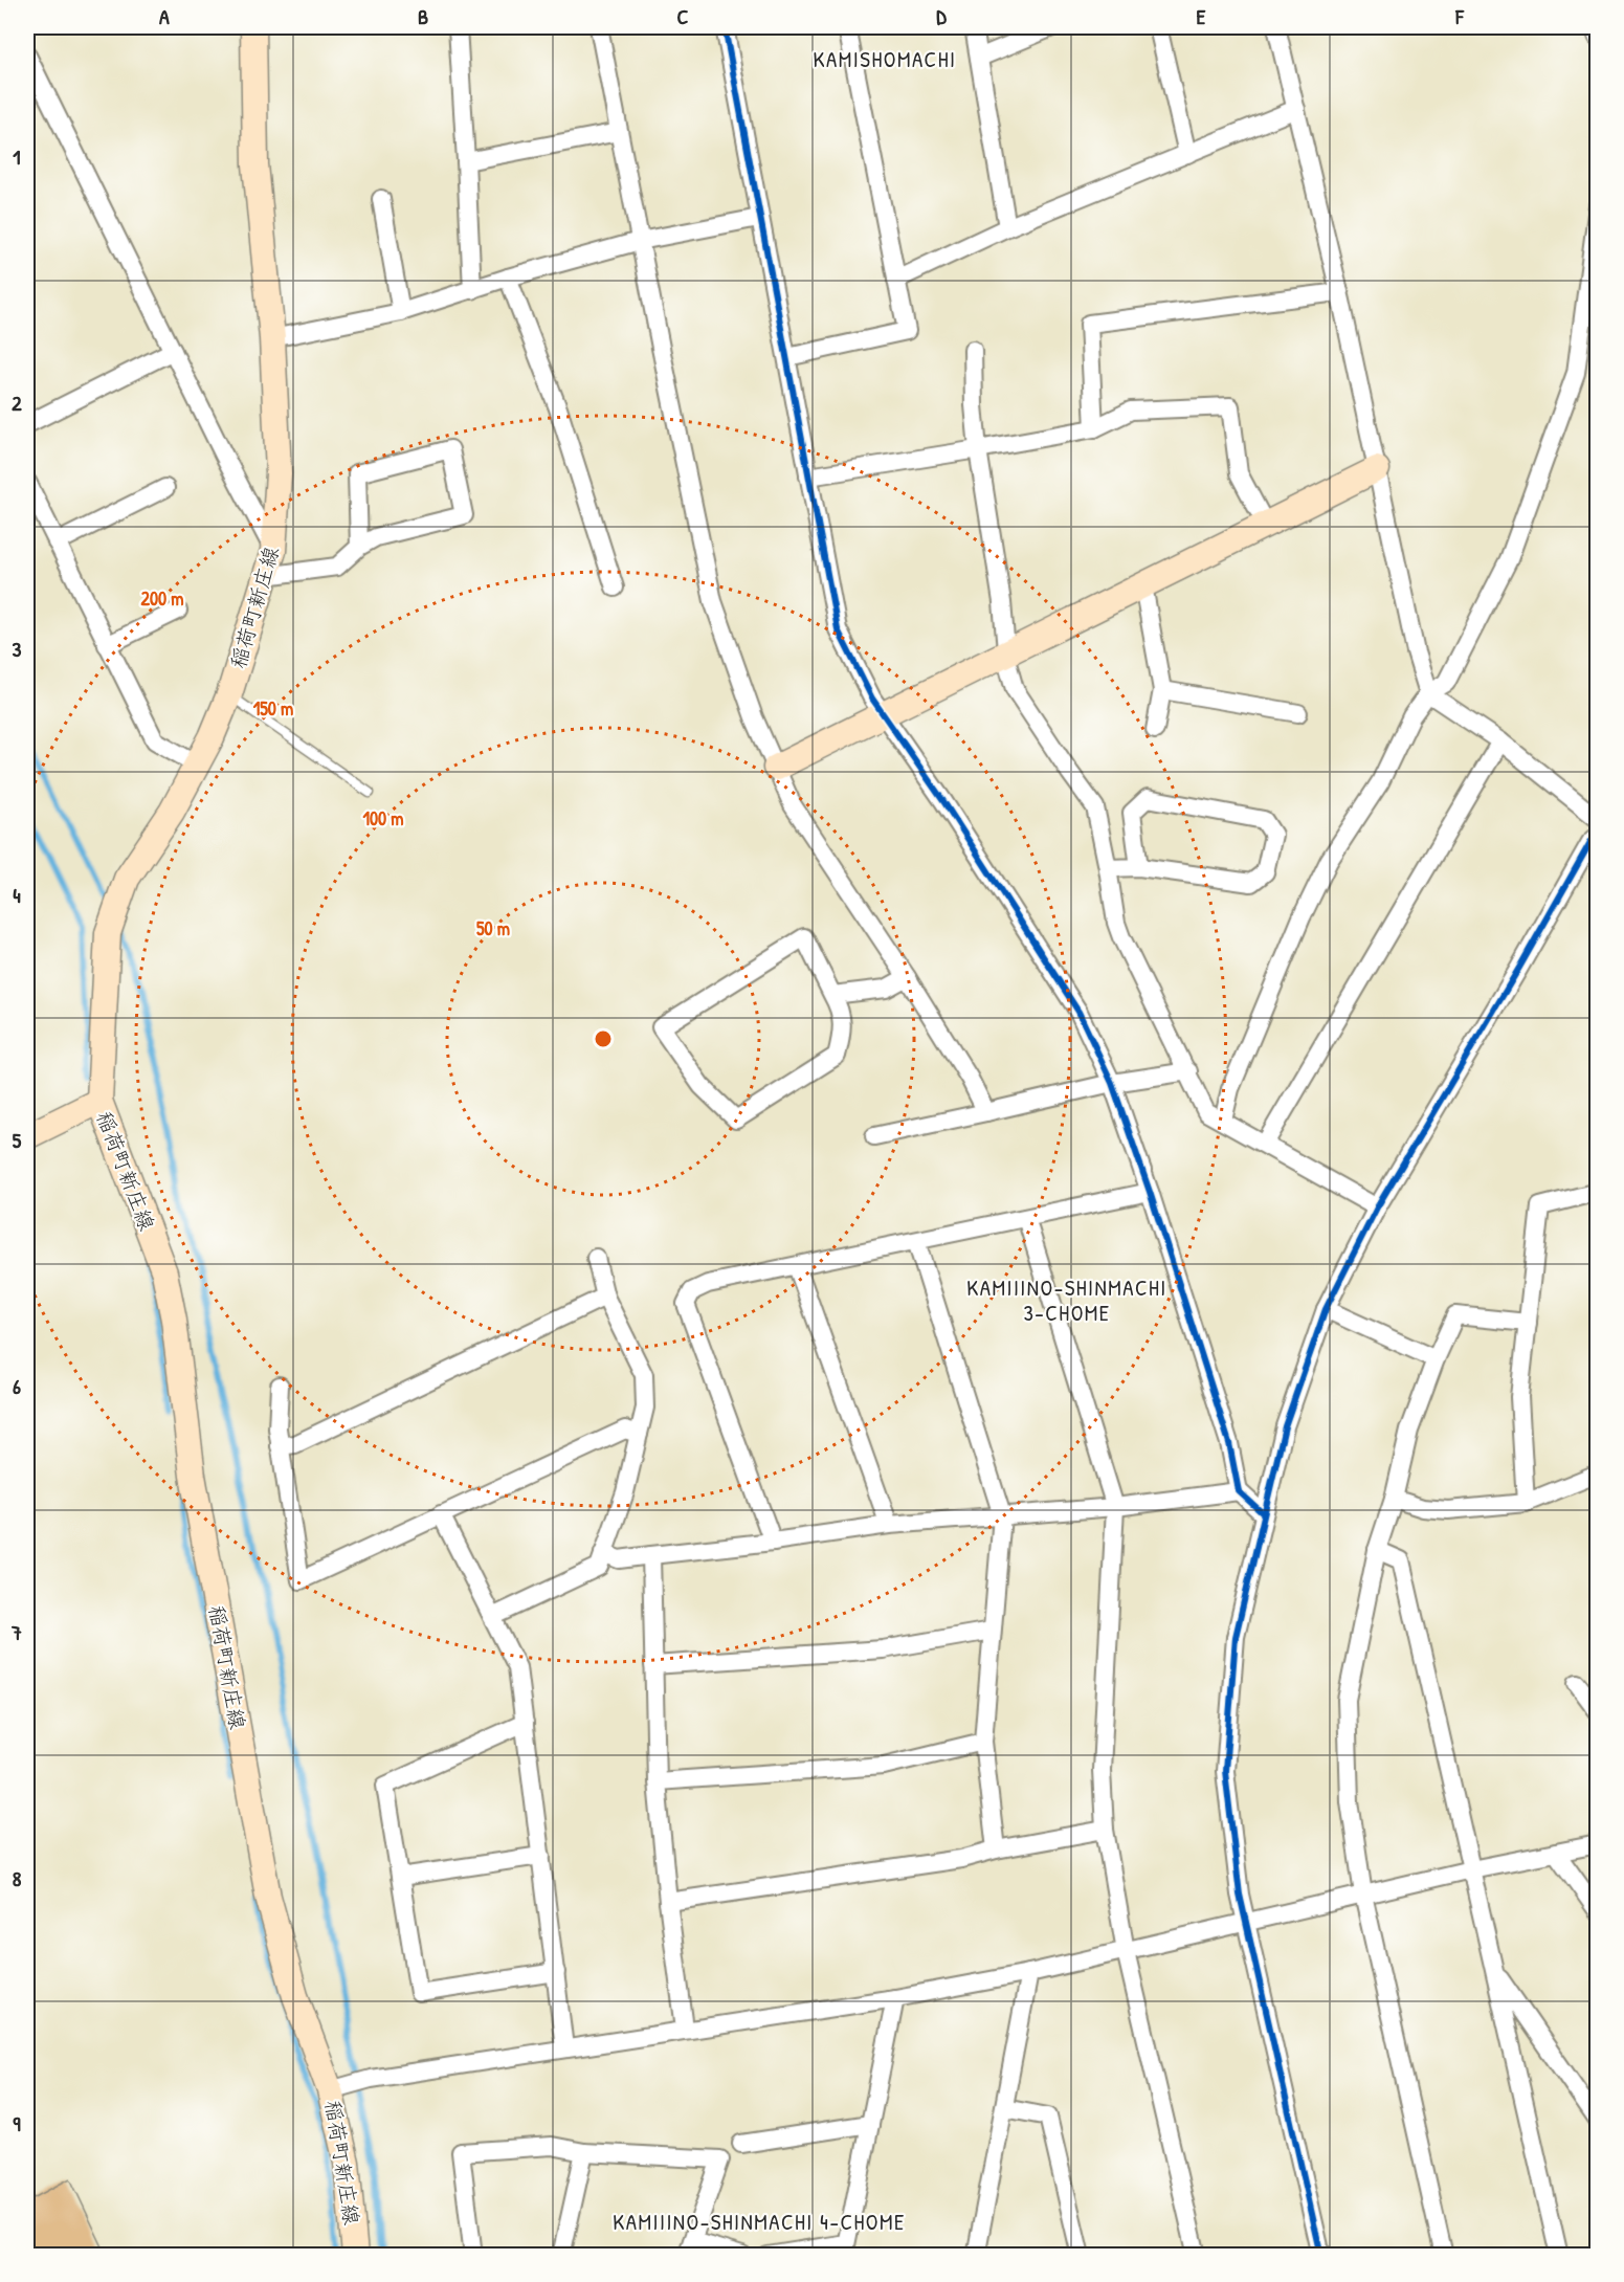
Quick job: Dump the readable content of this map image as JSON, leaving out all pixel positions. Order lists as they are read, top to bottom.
{
  "streets": {
    "main road": ["稲荷町新庄線"]
  },
  "districts": ["KAMISHOMACHI", "KAMIIINO-SHINMACHI 3-CHOME", "KAMIIINO-SHINMACHI 4-CHOME"],
  "grid": {
    "columns": [
      "A",
      "B",
      "C",
      "D",
      "E",
      "F"
    ],
    "rows": [
      "1",
      "2",
      "3",
      "4",
      "5",
      "6",
      "7",
      "8",
      "9"
    ]
  },
  "rings": [
    "200 m",
    "150 m",
    "100 m",
    "50 m"
  ]
}
